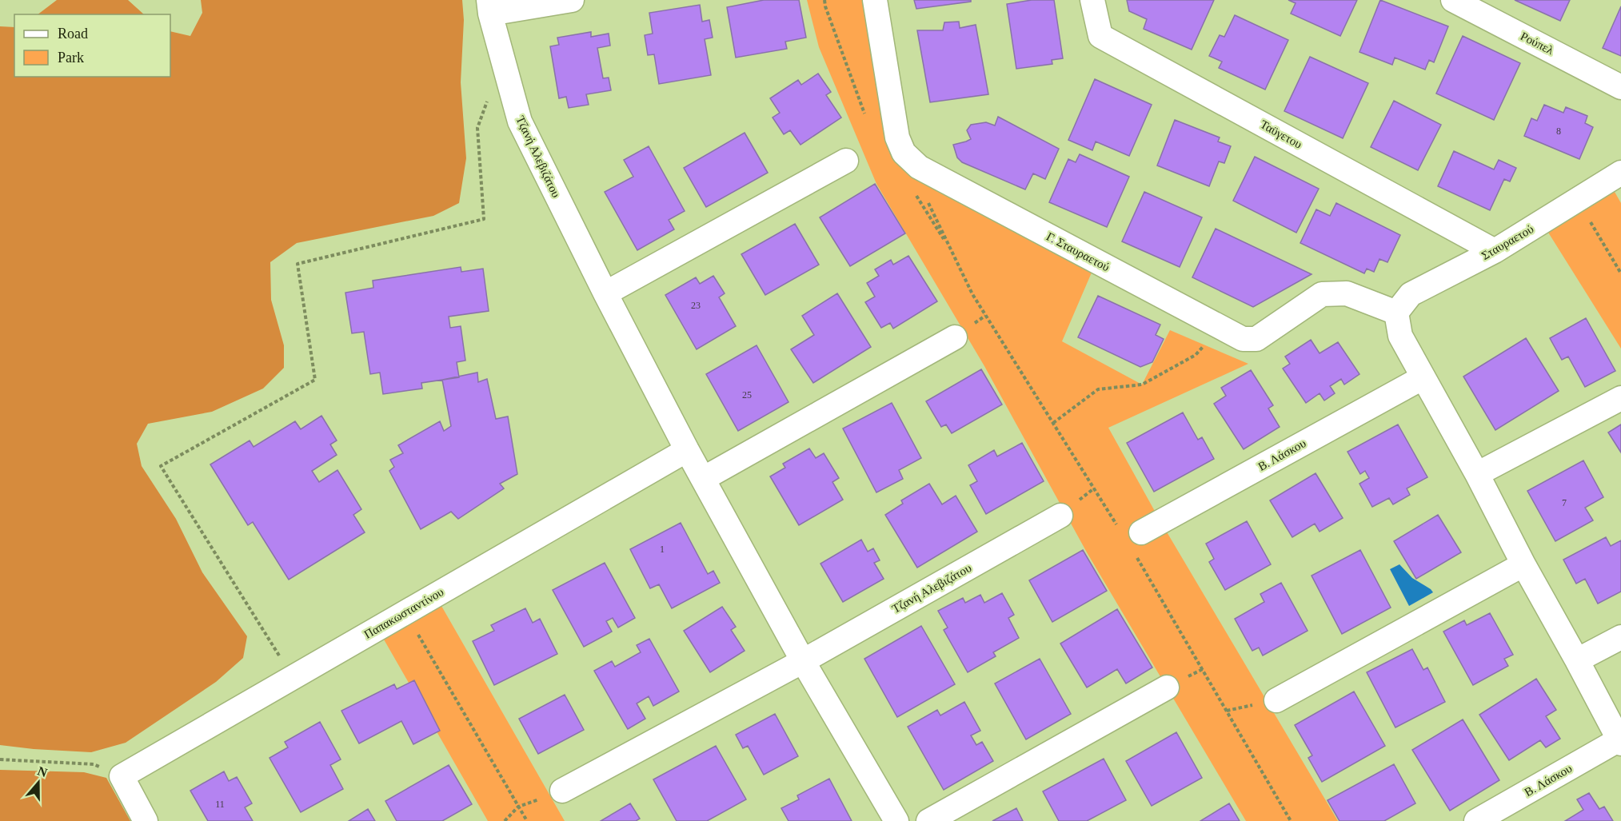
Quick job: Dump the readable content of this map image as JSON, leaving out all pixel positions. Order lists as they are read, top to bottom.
{
  "streets": {
    "street": [
      "Ρούπελ",
      "Ταϋγετου",
      "Τζανή Αλεβιζάτου",
      "Σταυραετού",
      "Γ. Σταυραετού",
      "Β. Λάσκου",
      "Παπακωσταντίνου"
    ]
  },
  "crossings": [
    ["Ταϋγετου", "Σταυραετού"],
    ["Τζανή Αλεβιζάτου", "Παπακωσταντίνου"],
    ["Σταυραετού", "Γ. Σταυραετού"],
    ["Σταυραετού", "Β. Λάσκου"],
    ["Γ. Σταυραετού", "Β. Λάσκου"]
  ],
  "house_numbers": [
    "8",
    "23",
    "25",
    "7",
    "1",
    "11"
  ],
  "legend": ["Road", "Park"],
  "north": "top"
}
